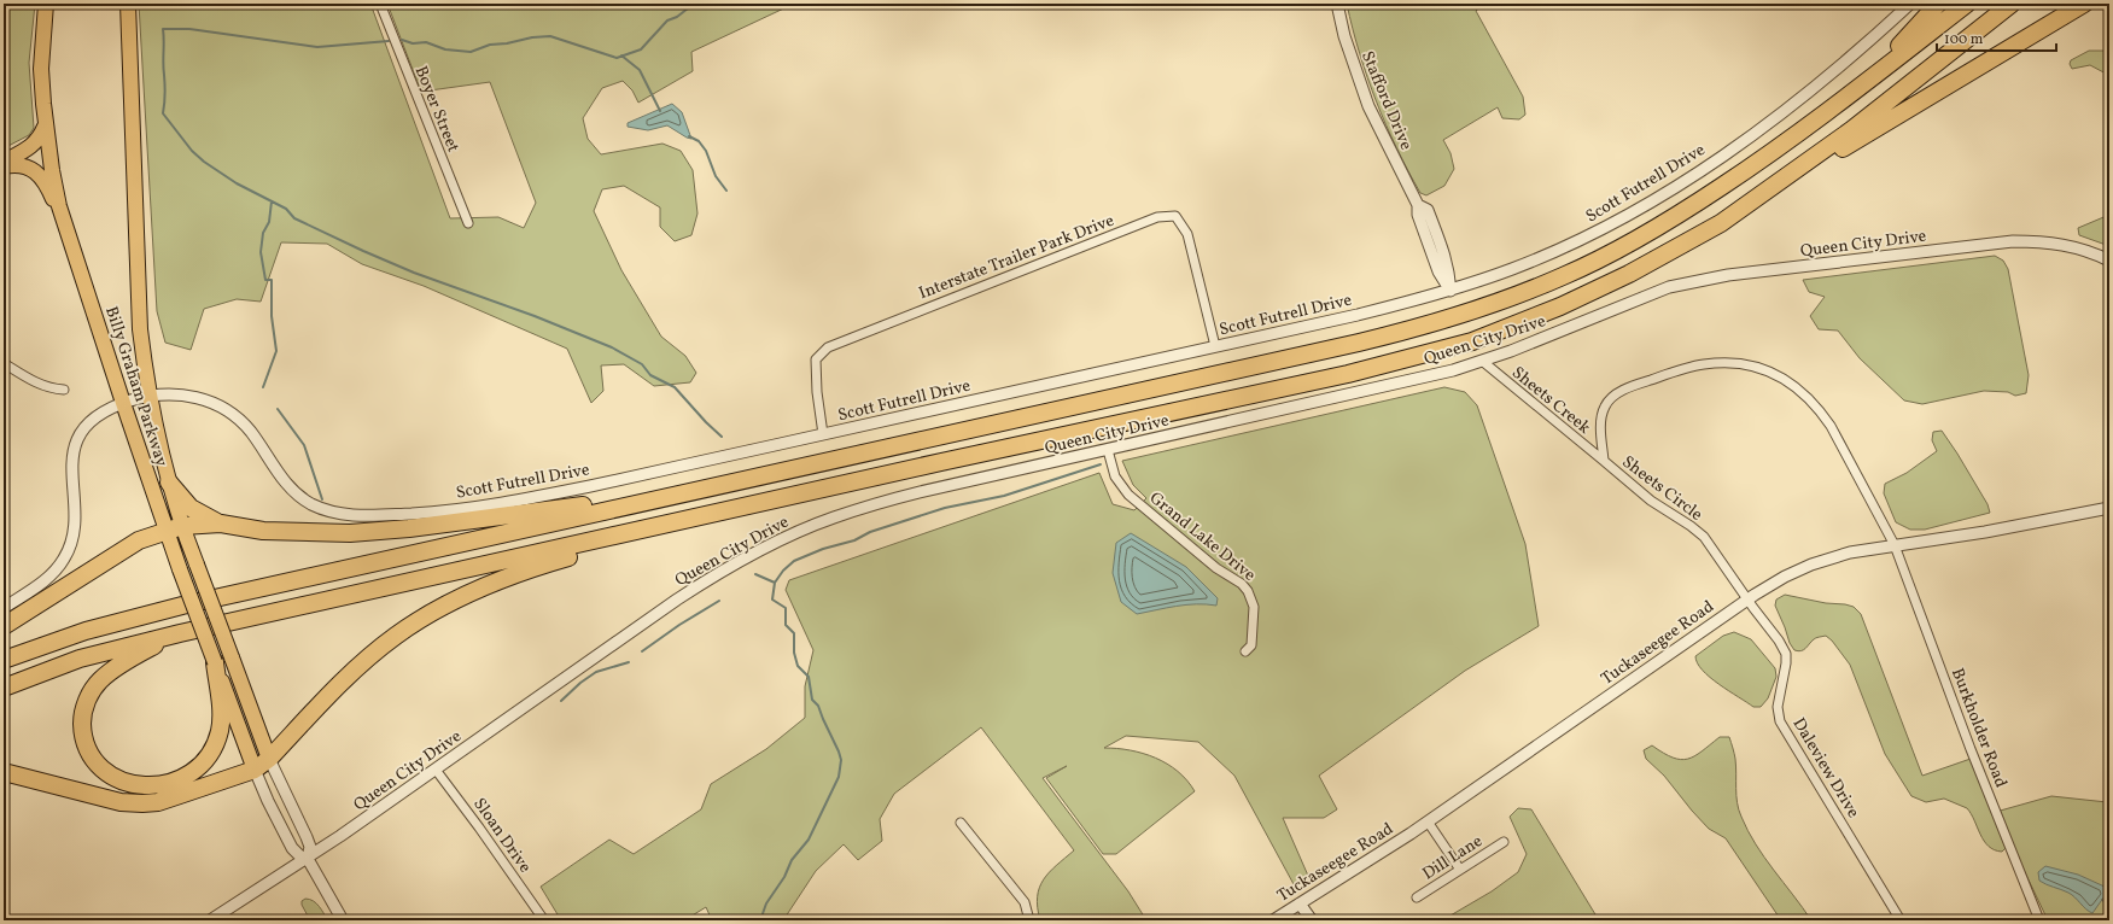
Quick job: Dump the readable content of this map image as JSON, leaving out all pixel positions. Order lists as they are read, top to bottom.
{
  "streets": {
    "highway": ["Billy Graham Parkway"],
    "street": [
      "Stafford Drive",
      "Boyer Street",
      "Scott Futrell Drive",
      "Queen City Drive",
      "Interstate Trailer Park Drive",
      "Sheets Creek",
      "Sheets Circle",
      "Grand Lake Drive",
      "Tuckaseegee Road",
      "Burkholder Road",
      "Daleview Drive",
      "Sloan Drive",
      "Dill Lane"
    ]
  },
  "crossings": [
    ["Stafford Drive", "Scott Futrell Drive"],
    ["Scott Futrell Drive", "Interstate Trailer Park Drive"],
    ["Scott Futrell Drive", "Billy Graham Parkway"],
    ["Queen City Drive", "Sheets Creek"],
    ["Queen City Drive", "Grand Lake Drive"],
    ["Queen City Drive", "Sloan Drive"],
    ["Sheets Creek", "Sheets Circle"],
    ["Sheets Circle", "Tuckaseegee Road"],
    ["Sheets Circle", "Burkholder Road"],
    ["Sheets Circle", "Daleview Drive"],
    ["Tuckaseegee Road", "Burkholder Road"],
    ["Tuckaseegee Road", "Daleview Drive"]
  ],
  "scale_bar": "100 m"
}
